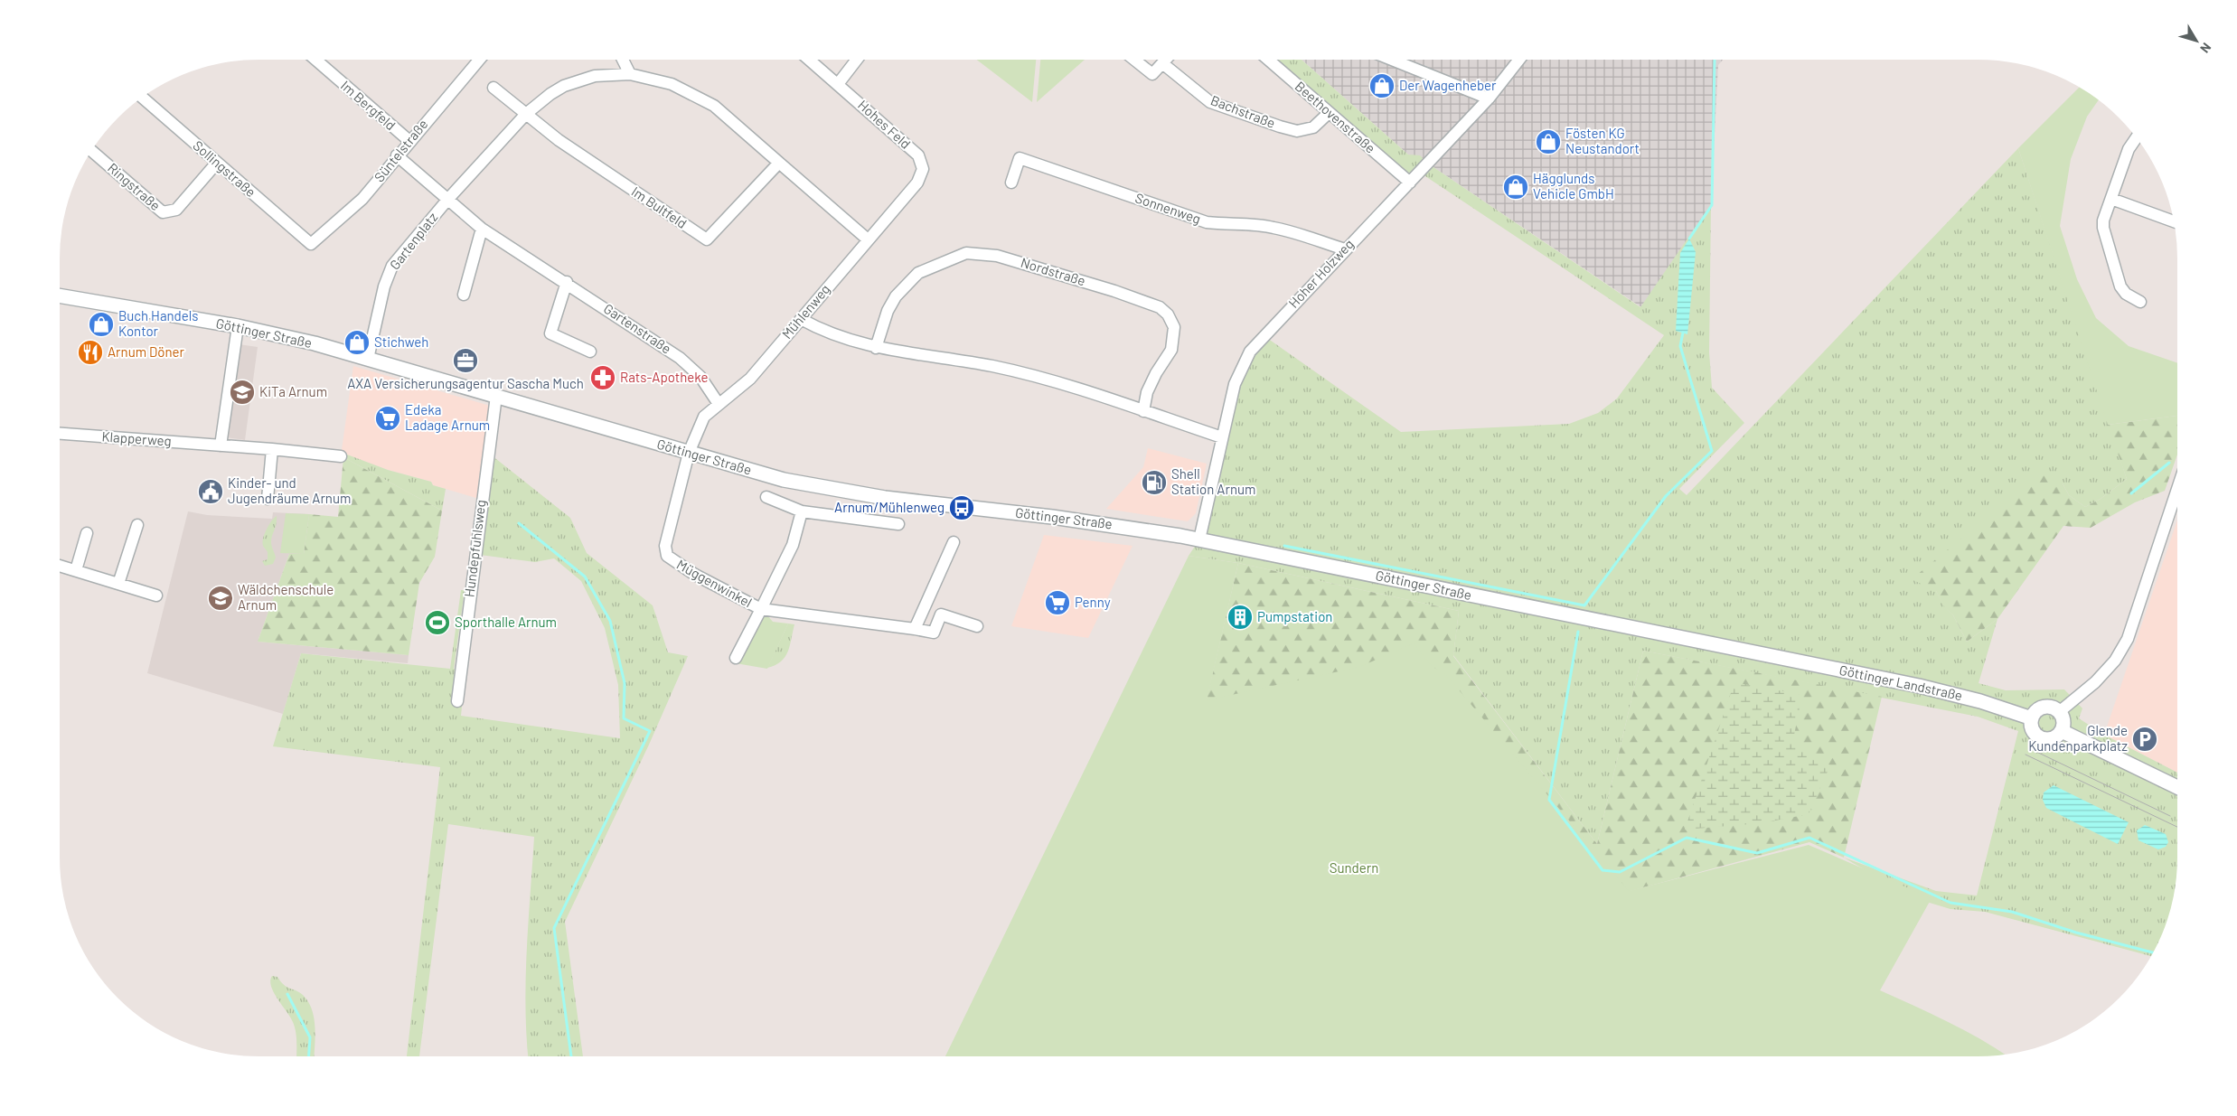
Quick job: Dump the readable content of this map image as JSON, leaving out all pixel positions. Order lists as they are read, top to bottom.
{
  "streets": {
    "street": [
      "Im Bergfeld",
      "Bachstraße",
      "Beethovenstraße",
      "Hohes Feld",
      "Süntelstraße",
      "Sollingstraße",
      "Ringstraße",
      "Im Bultfeld",
      "Sonnenweg",
      "Gartenplatz",
      "Nordstraße",
      "Hoher Holzweg",
      "Mühlenweg",
      "Gartenstraße",
      "Göttinger Straße",
      "Klapperweg",
      "Hundepfuhlsweg",
      "Müggenwinkel",
      "Göttinger Landstraße"
    ]
  },
  "crossings": [
    ["Im Bergfeld", "Süntelstraße"],
    ["Bachstraße", "Beethovenstraße"],
    ["Beethovenstraße", "Hoher Holzweg"],
    ["Hohes Feld", "Mühlenweg"],
    ["Süntelstraße", "Sollingstraße"],
    ["Sollingstraße", "Ringstraße"],
    ["Sonnenweg", "Hoher Holzweg"],
    ["Gartenplatz", "Göttinger Straße"],
    ["Hoher Holzweg", "Göttinger Straße"],
    ["Mühlenweg", "Gartenstraße"],
    ["Mühlenweg", "Göttinger Straße"],
    ["Mühlenweg", "Müggenwinkel"],
    ["Göttinger Straße", "Hundepfuhlsweg"],
    ["Göttinger Straße", "Müggenwinkel"],
    ["Göttinger Straße", "Göttinger Landstraße"]
  ],
  "parks": ["Sundern"],
  "places": {
    "shop": [
      "Der Wagenheber",
      "Fösten KG Neustandort",
      "Hägglunds Vehicle GmbH",
      "Buch Handels Kontor",
      "Stichweh"
    ],
    "restaurant": ["Arnum Döner"],
    "office": ["AXA Versicherungsagentur Sascha Much"],
    "pharmacy": ["Rats-Apotheke"],
    "school or university": ["KiTa Arnum", "Wäldchenschule Arnum"],
    "supermarket": ["Edeka Ladage Arnum", "Penny"],
    "fuel station": ["Shell Station Arnum"],
    "public building": ["Kinder- und Jugendräume Arnum"],
    "bus stop": ["Arnum/Mühlenweg"],
    "building": ["Pumpstation"],
    "sports": ["Sporthalle Arnum"],
    "parking": ["Glende Kundenparkplatz"]
  },
  "north": "bottom right"
}
